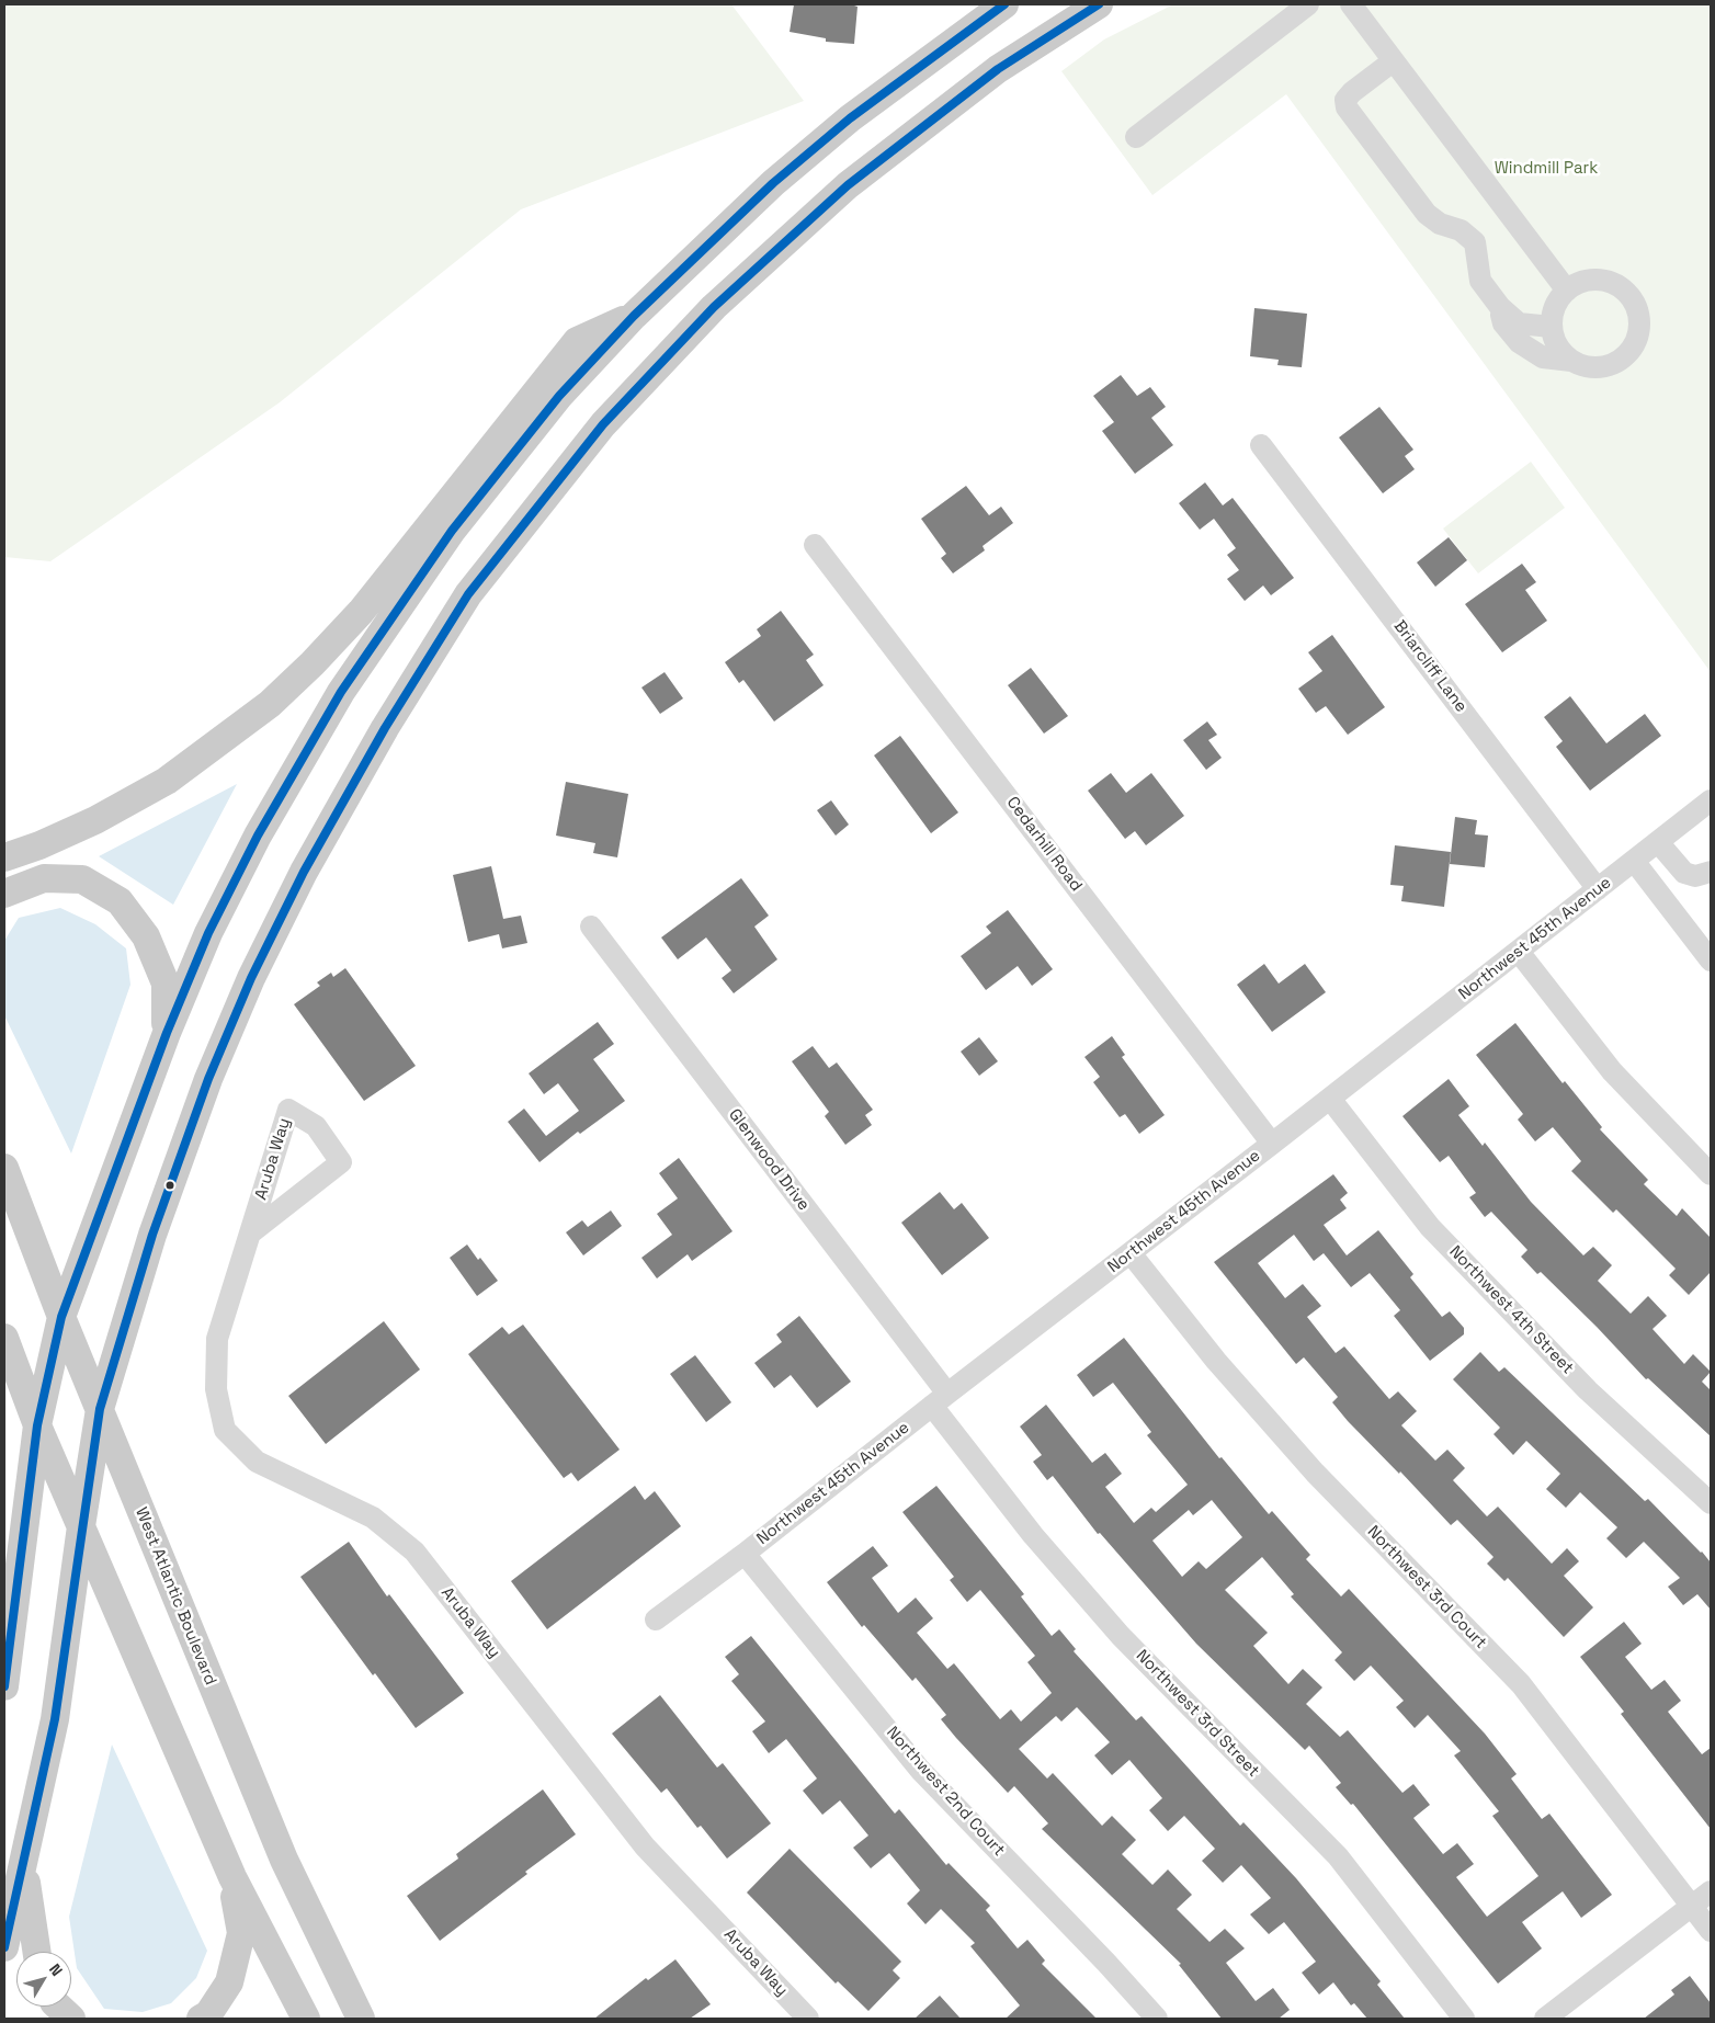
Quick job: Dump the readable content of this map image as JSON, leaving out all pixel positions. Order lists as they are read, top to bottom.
{
  "streets": {
    "main road": ["West Atlantic Boulevard"],
    "street": [
      "Briarcliff Lane",
      "Cedarhill Road",
      "Northwest 45th Avenue",
      "Aruba Way",
      "Glenwood Drive",
      "Northwest 4th Street",
      "Northwest 3rd Court",
      "Northwest 3rd Street",
      "Northwest 2nd Court"
    ]
  },
  "crossings": [
    ["Briarcliff Lane", "Northwest 45th Avenue"],
    ["Cedarhill Road", "Northwest 45th Avenue"],
    ["Northwest 45th Avenue", "Glenwood Drive"],
    ["Northwest 45th Avenue", "Northwest 4th Street"],
    ["Northwest 45th Avenue", "Northwest 3rd Court"],
    ["Northwest 45th Avenue", "Northwest 3rd Street"],
    ["Northwest 45th Avenue", "Northwest 2nd Court"],
    ["Glenwood Drive", "Northwest 3rd Street"]
  ],
  "parks": ["Windmill Park"],
  "north": "top right"
}
